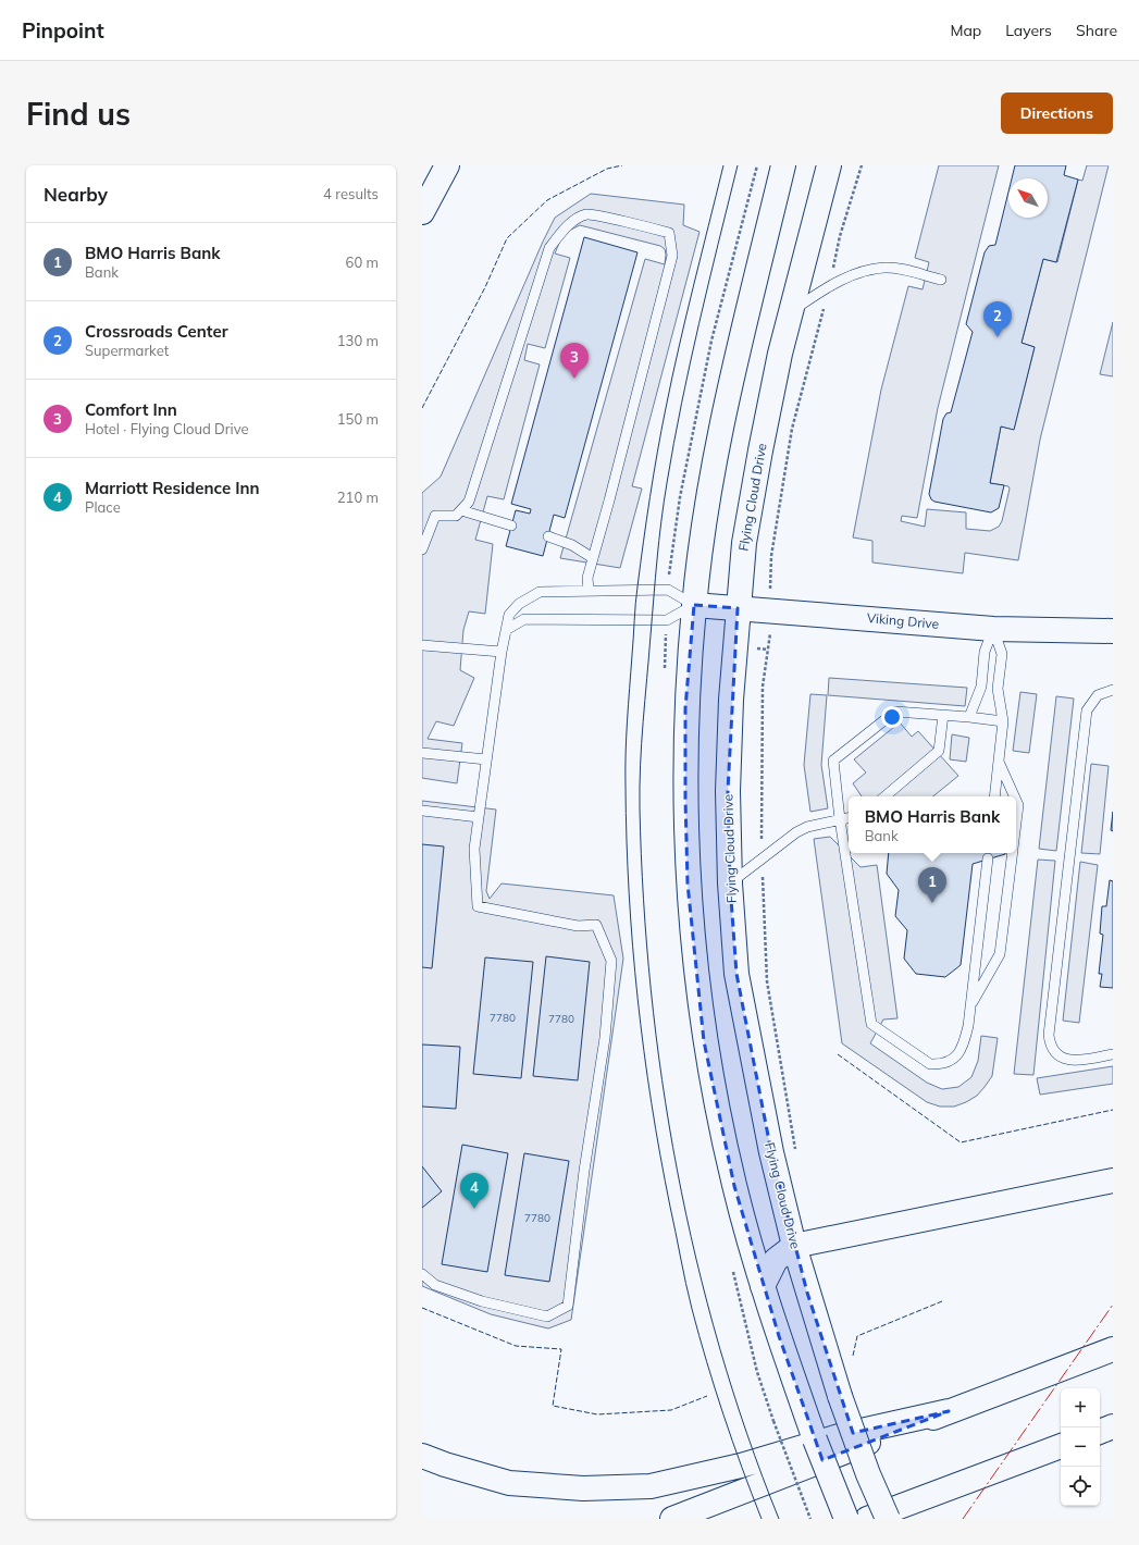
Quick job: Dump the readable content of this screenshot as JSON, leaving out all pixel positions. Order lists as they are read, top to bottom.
{
  "streets": {
    "main road": ["Flying Cloud Drive", "Viking Drive"]
  },
  "crossings": [
    ["Flying Cloud Drive", "Viking Drive"]
  ],
  "house_numbers": ["7780", "7780", "7780"],
  "north": "top left",
  "page": {
    "header": "Pinpoint",
    "nav": ["Map", "Layers", "Share"],
    "buttons": "Directions",
    "title": "Find us",
    "heading": ["Nearby", "4 results"],
    "list": [
      {
        "mark": "1",
        "name": "BMO Harris Bank",
        "note": "Bank",
        "value": "60 m"
      },
      {
        "mark": "2",
        "name": "Crossroads Center",
        "note": "Supermarket",
        "value": "130 m"
      },
      {
        "mark": "3",
        "name": "Comfort Inn",
        "note": "Hotel · Flying Cloud Drive",
        "value": "150 m"
      },
      {
        "mark": "4",
        "name": "Marriott Residence Inn",
        "note": "Place",
        "value": "210 m"
      }
    ],
    "pins": [
      "2",
      "3",
      "1",
      "4"
    ],
    "popup": ["BMO Harris Bank", "Bank"],
    "map_buttons": ["+", "−"]
  }
}
